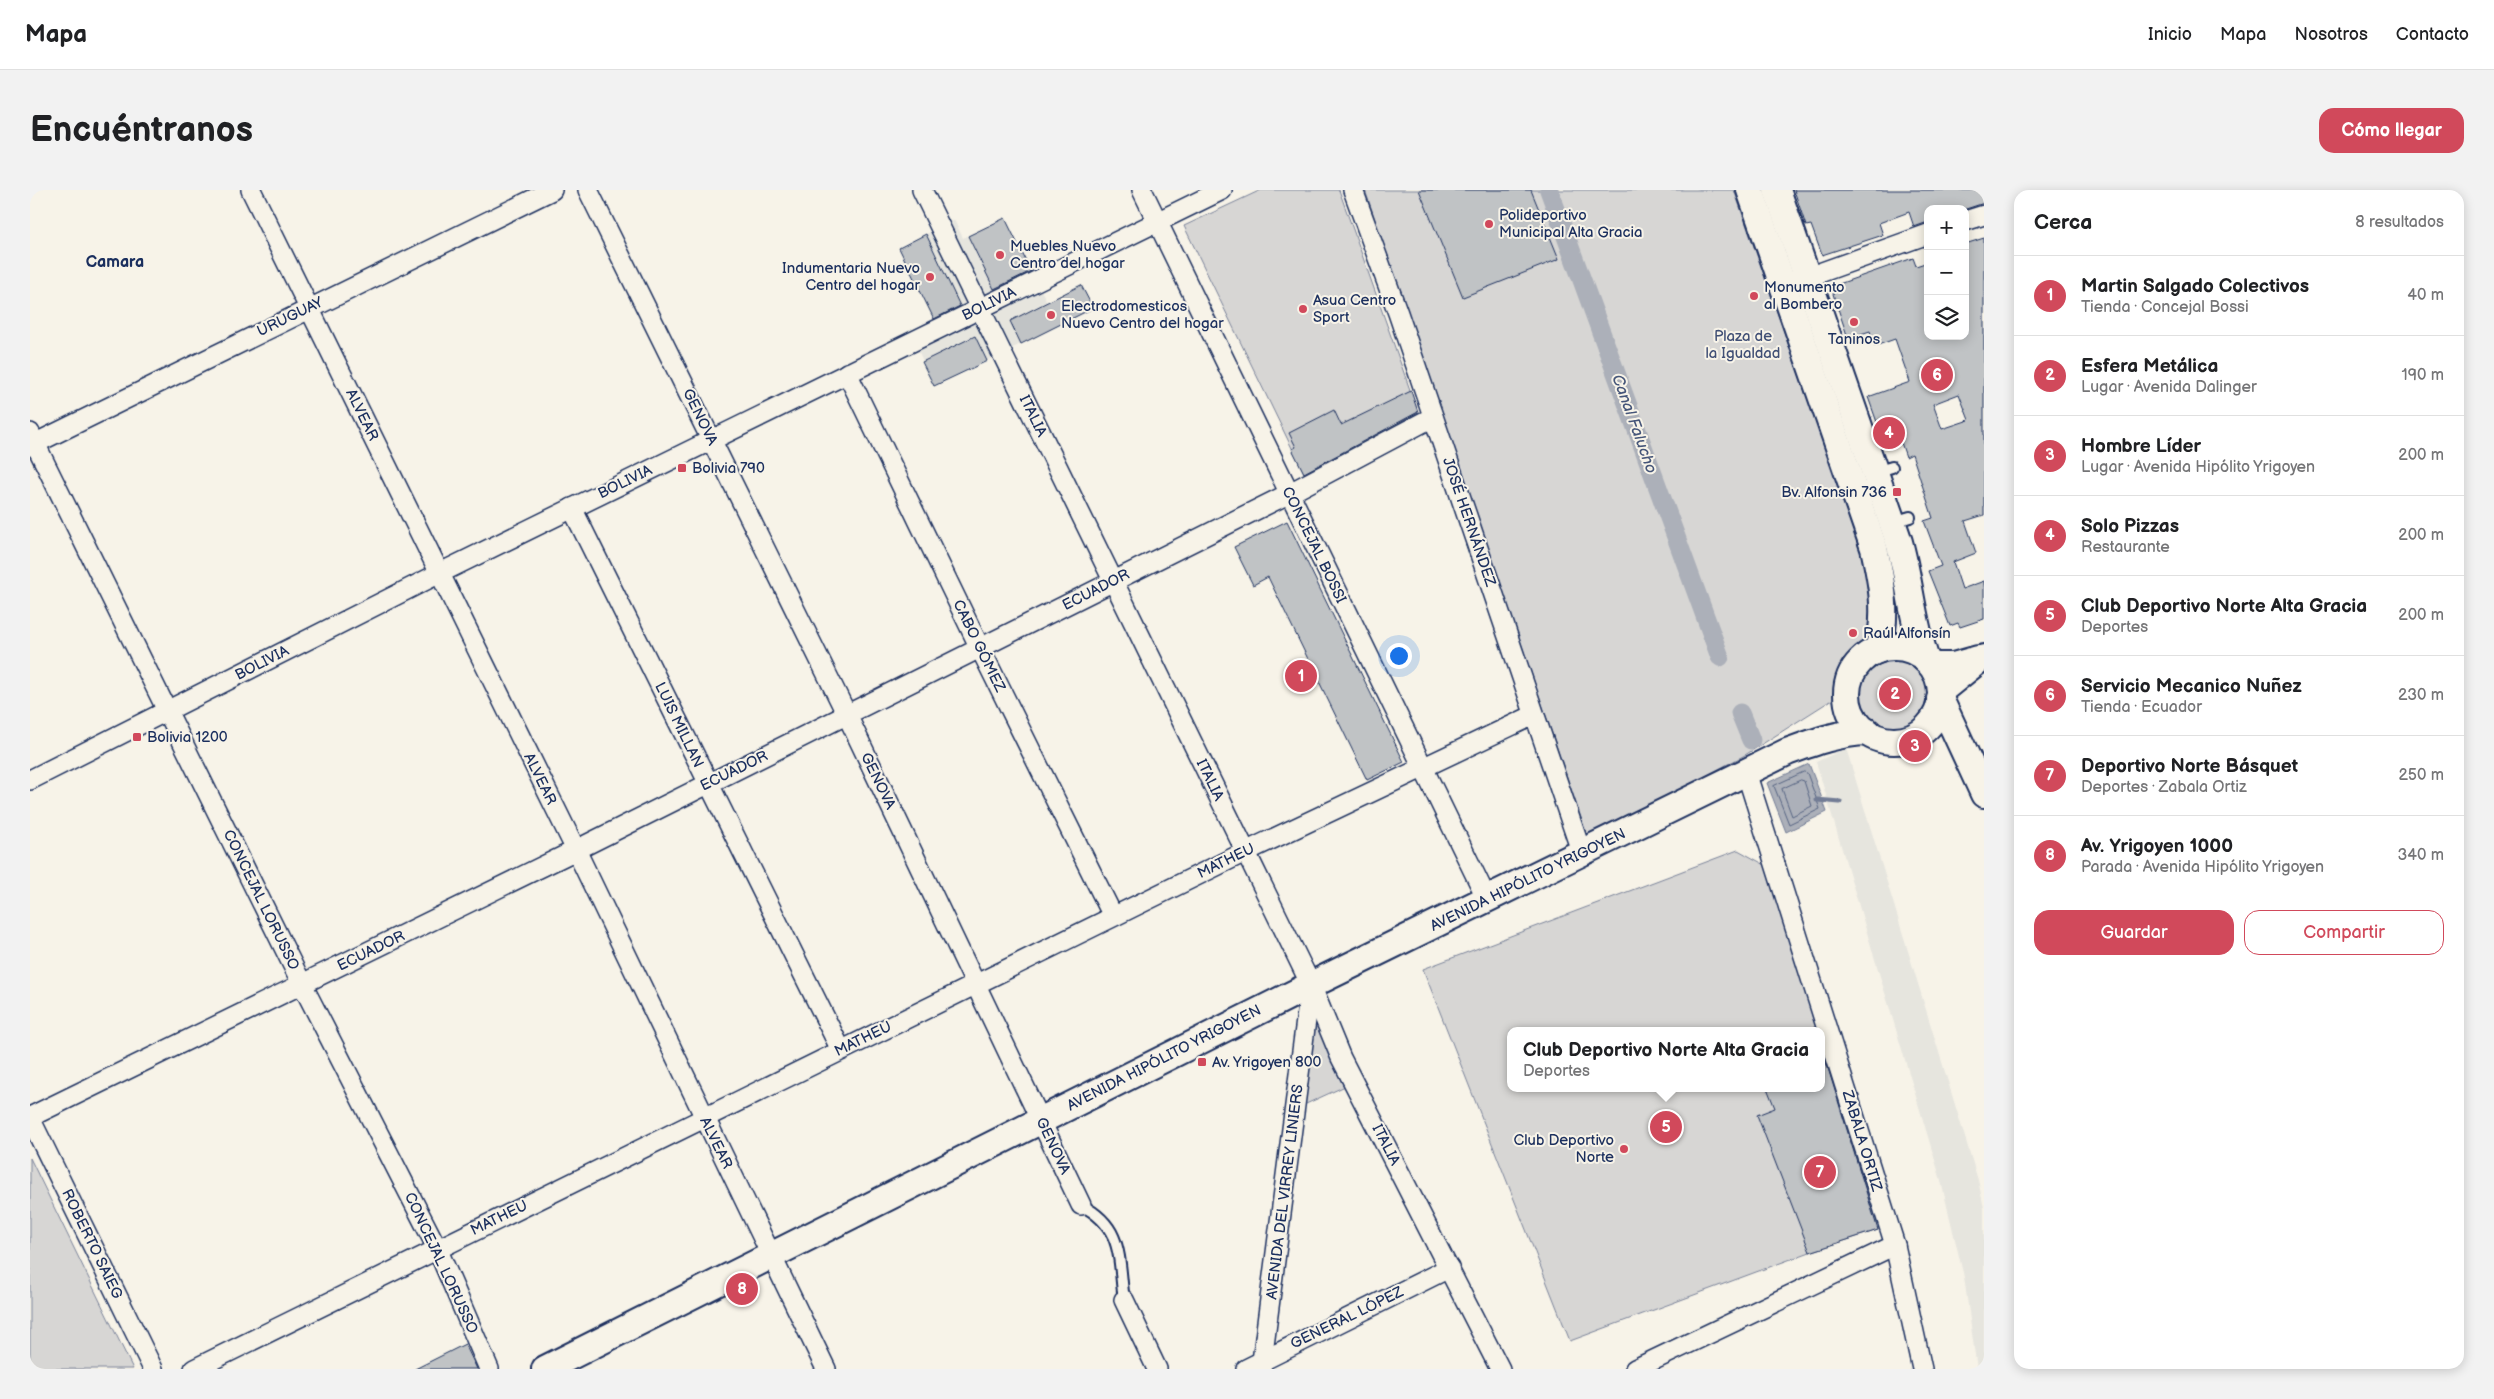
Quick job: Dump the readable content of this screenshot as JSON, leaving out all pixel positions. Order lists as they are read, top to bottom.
{
  "streets": {
    "main road": ["AVENIDA HIPÓLITO YRIGOYEN"],
    "street": [
      "BOLIVIA",
      "URUGUAY",
      "ALVEAR",
      "ITALIA",
      "GENOVA",
      "JOSÉ HERNÁNDEZ",
      "CONCEJAL BOSSI",
      "ECUADOR",
      "CABO GÓMEZ",
      "LUIS MILLAN",
      "MATHEU",
      "CONCEJAL LORUSSO",
      "ZABALA ORTIZ",
      "AVENIDA DEL VIRREY LINIERS",
      "ROBERTO SAIEG",
      "GENERAL LÓPEZ"
    ]
  },
  "crossings": [
    ["BOLIVIA", "ALVEAR"],
    ["BOLIVIA", "ITALIA"],
    ["BOLIVIA", "GENOVA"],
    ["BOLIVIA", "CONCEJAL BOSSI"],
    ["BOLIVIA", "CABO GÓMEZ"],
    ["BOLIVIA", "LUIS MILLAN"],
    ["BOLIVIA", "CONCEJAL LORUSSO"],
    ["URUGUAY", "ALVEAR"],
    ["URUGUAY", "CONCEJAL LORUSSO"],
    ["ALVEAR", "ECUADOR"],
    ["ALVEAR", "MATHEU"],
    ["ALVEAR", "AVENIDA HIPÓLITO YRIGOYEN"],
    ["ITALIA", "ECUADOR"],
    ["ITALIA", "MATHEU"],
    ["ITALIA", "AVENIDA HIPÓLITO YRIGOYEN"],
    ["ITALIA", "AVENIDA DEL VIRREY LINIERS"],
    ["ITALIA", "GENERAL LÓPEZ"],
    ["GENOVA", "ECUADOR"],
    ["GENOVA", "MATHEU"],
    ["GENOVA", "AVENIDA HIPÓLITO YRIGOYEN"],
    ["JOSÉ HERNÁNDEZ", "ECUADOR"],
    ["JOSÉ HERNÁNDEZ", "MATHEU"],
    ["JOSÉ HERNÁNDEZ", "AVENIDA HIPÓLITO YRIGOYEN"],
    ["CONCEJAL BOSSI", "ECUADOR"],
    ["CONCEJAL BOSSI", "MATHEU"],
    ["CONCEJAL BOSSI", "AVENIDA HIPÓLITO YRIGOYEN"],
    ["ECUADOR", "CABO GÓMEZ"],
    ["ECUADOR", "LUIS MILLAN"],
    ["ECUADOR", "CONCEJAL LORUSSO"],
    ["ECUADOR", "ROBERTO SAIEG"],
    ["CABO GÓMEZ", "MATHEU"],
    ["LUIS MILLAN", "MATHEU"],
    ["MATHEU", "CONCEJAL LORUSSO"],
    ["AVENIDA HIPÓLITO YRIGOYEN", "ZABALA ORTIZ"],
    ["AVENIDA HIPÓLITO YRIGOYEN", "AVENIDA DEL VIRREY LINIERS"],
    ["AVENIDA DEL VIRREY LINIERS", "GENERAL LÓPEZ"]
  ],
  "districts": ["Camara"],
  "water": ["Canal Falucho"],
  "parks": ["Plaza de la Igualdad"],
  "places": {
    "other": [
      "Polideportivo Municipal Alta Gracia",
      "Muebles Nuevo Centro del hogar",
      "Indumentaria Nuevo Centro del hogar",
      "Monumento al Bombero",
      "Asua Centro Sport",
      "Electrodomesticos Nuevo Centro del hogar",
      "Taninos",
      "Raúl Alfonsín",
      "Club Deportivo Norte"
    ],
    "transit": [
      "Bolivia 790",
      "Bv. Alfonsin 736",
      "Bolivia 1200",
      "Av. Yrigoyen 800"
    ]
  },
  "page": {
    "header": "Mapa",
    "nav": [
      "Inicio",
      "Mapa",
      "Nosotros",
      "Contacto"
    ],
    "buttons": [
      "Cómo llegar",
      ["Guardar", "Compartir"]
    ],
    "title": "Encuéntranos",
    "heading": ["Cerca", "8 resultados"],
    "map_buttons": ["+", "−"],
    "list": [
      {
        "mark": "1",
        "name": "Martin Salgado Colectivos",
        "note": "Tienda · Concejal Bossi",
        "value": "40 m"
      },
      {
        "mark": "2",
        "name": "Esfera Metálica",
        "note": "Lugar · Avenida Dalinger",
        "value": "190 m"
      },
      {
        "mark": "3",
        "name": "Hombre Líder",
        "note": "Lugar · Avenida Hipólito Yrigoyen",
        "value": "200 m"
      },
      {
        "mark": "4",
        "name": "Solo Pizzas",
        "note": "Restaurante",
        "value": "200 m"
      },
      {
        "mark": "5",
        "name": "Club Deportivo Norte Alta Gracia",
        "note": "Deportes",
        "value": "200 m"
      },
      {
        "mark": "6",
        "name": "Servicio Mecanico Nuñez",
        "note": "Tienda · Ecuador",
        "value": "230 m"
      },
      {
        "mark": "7",
        "name": "Deportivo Norte Básquet",
        "note": "Deportes · Zabala Ortiz",
        "value": "250 m"
      },
      {
        "mark": "8",
        "name": "Av. Yrigoyen 1000",
        "note": "Parada · Avenida Hipólito Yrigoyen",
        "value": "340 m"
      }
    ],
    "pins": [
      "6",
      "4",
      "1",
      "2",
      "3",
      "5",
      "7",
      "8"
    ],
    "popup": ["Club Deportivo Norte Alta Gracia", "Deportes"]
  }
}
